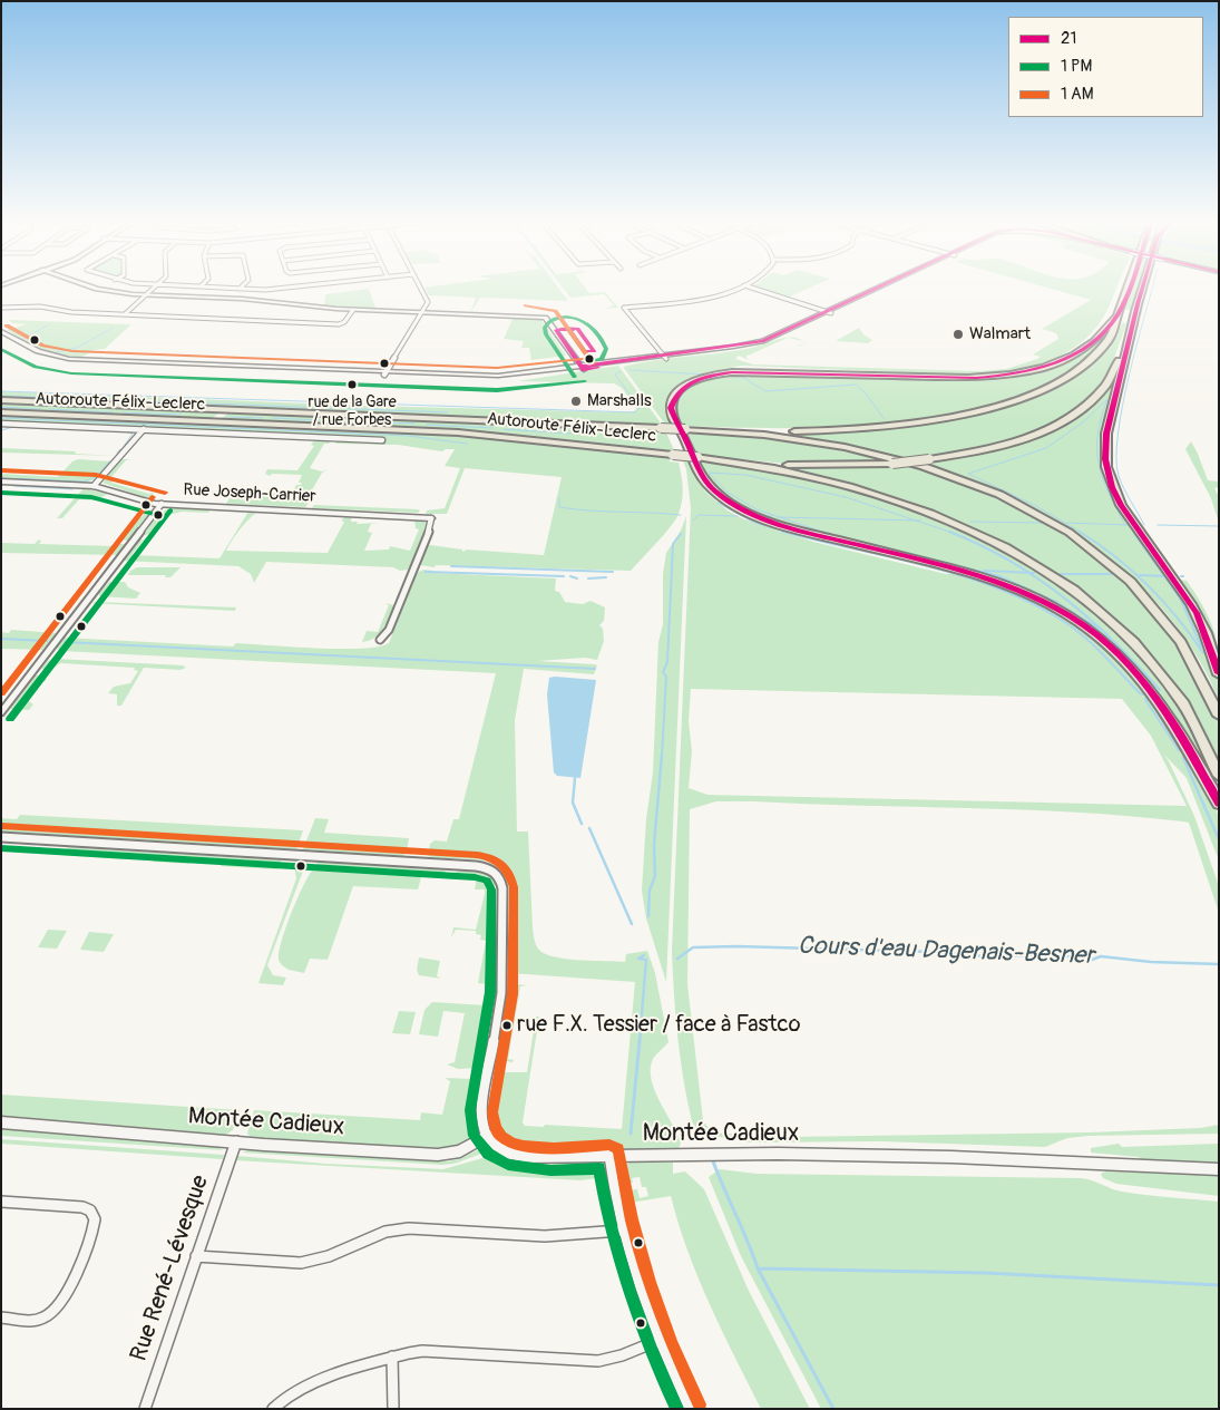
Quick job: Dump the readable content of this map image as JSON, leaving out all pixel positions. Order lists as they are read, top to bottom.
{
  "streets": {
    "highway": ["Autoroute Félix-Leclerc"],
    "main road": ["Rue Joseph-Carrier", "Montée Cadieux"],
    "street": ["Rue René-Lévesque"]
  },
  "crossings": [
    ["Montée Cadieux", "Rue René-Lévesque"]
  ],
  "water": ["Cours d'eau Dagenais-Besner"],
  "places": [
    "Walmart",
    "rue de la Gare / rue Forbes",
    "Marshalls",
    "rue F.X. Tessier / face à Fastco"
  ],
  "lines": ["transit line 21"],
  "legend": ["21", "1 PM", "1 AM"]
}
